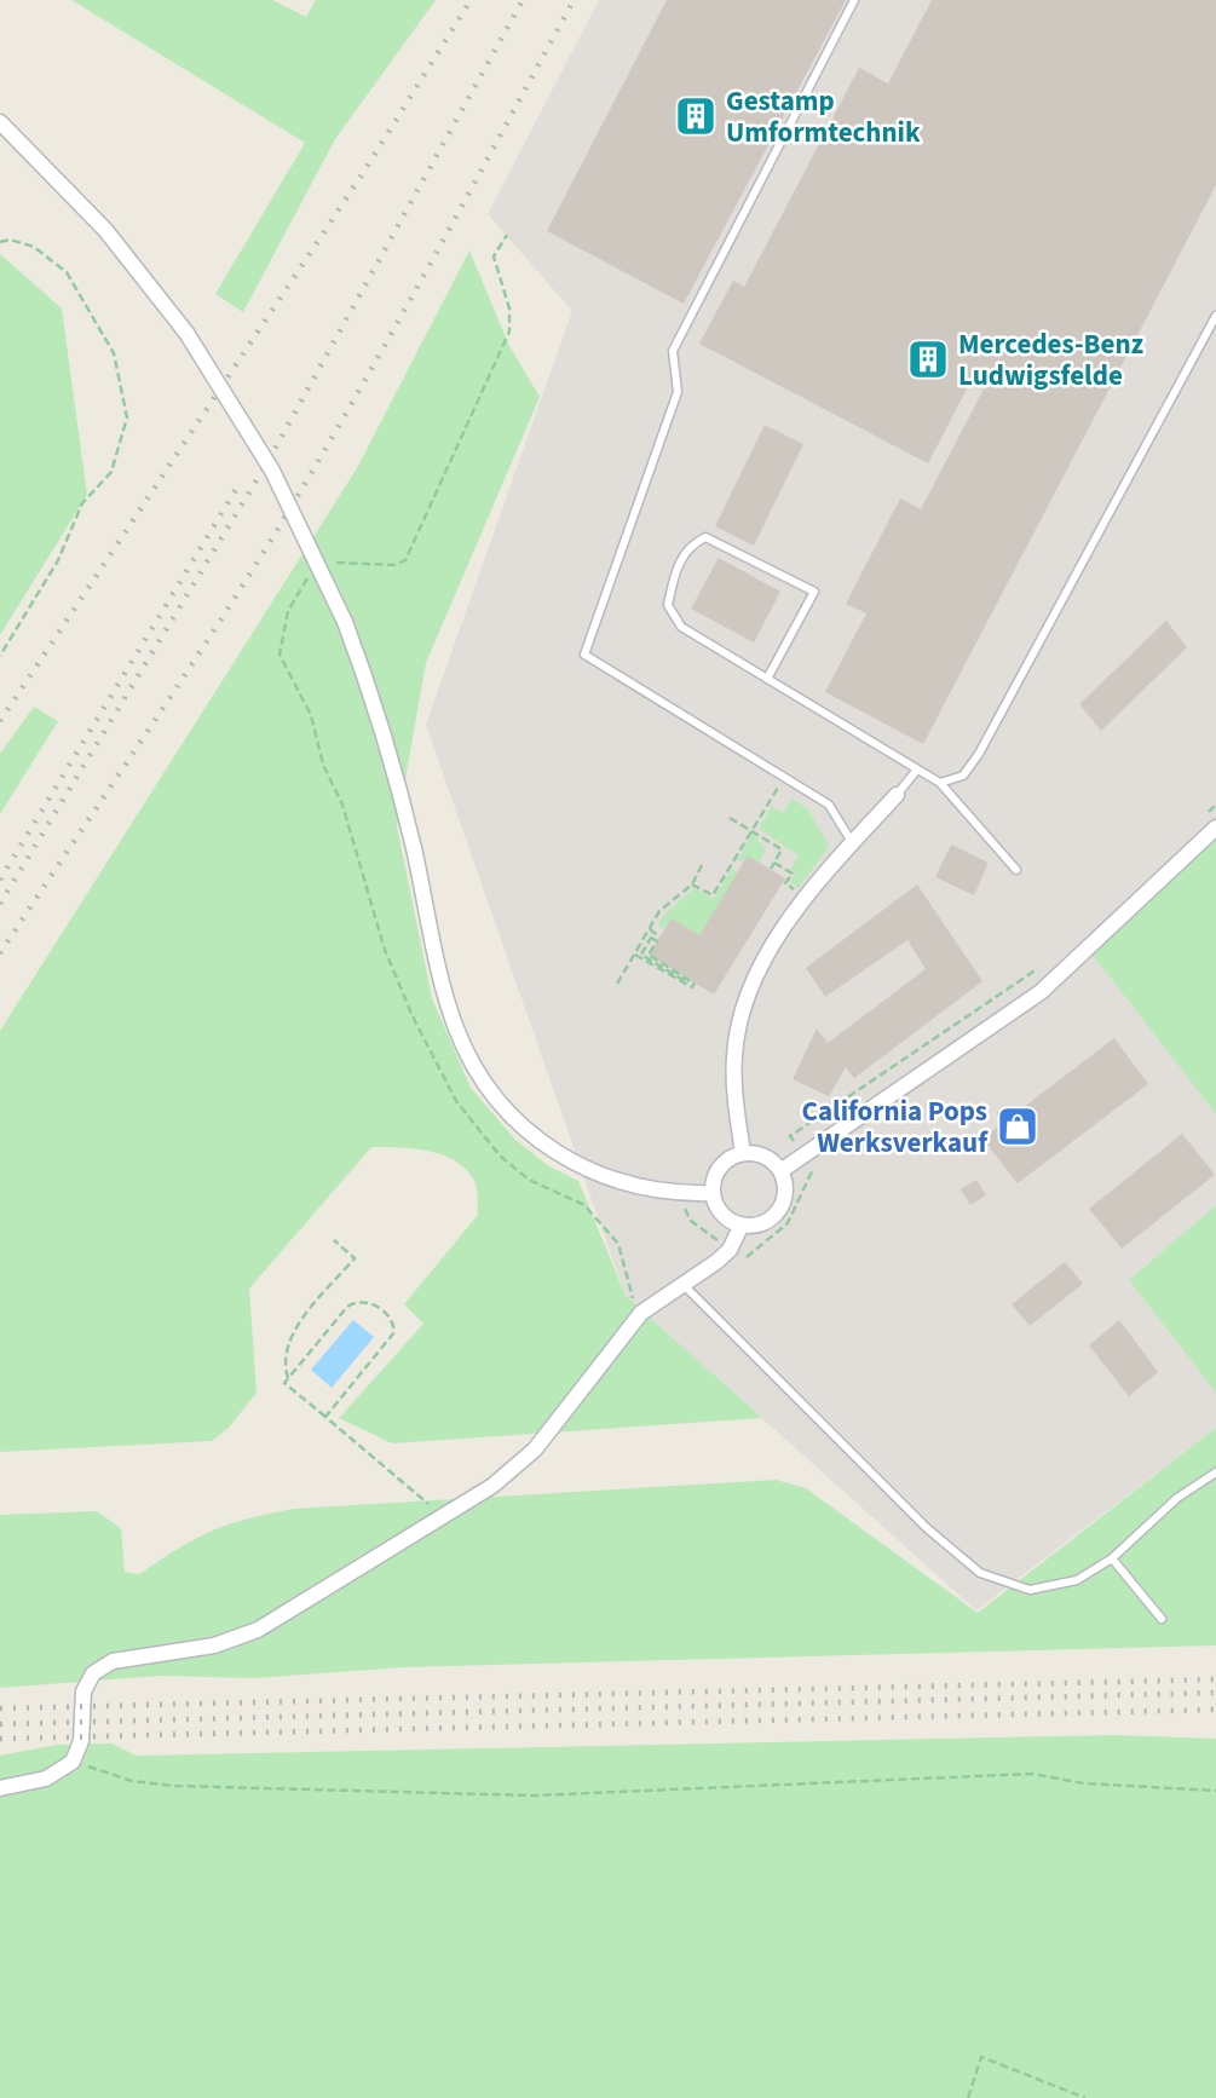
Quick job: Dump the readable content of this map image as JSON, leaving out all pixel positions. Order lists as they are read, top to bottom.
{
  "places": {
    "building": ["Gestamp Umformtechnik", "Mercedes-Benz Ludwigsfelde"],
    "shop": ["California Pops Werksverkauf"]
  }
}
